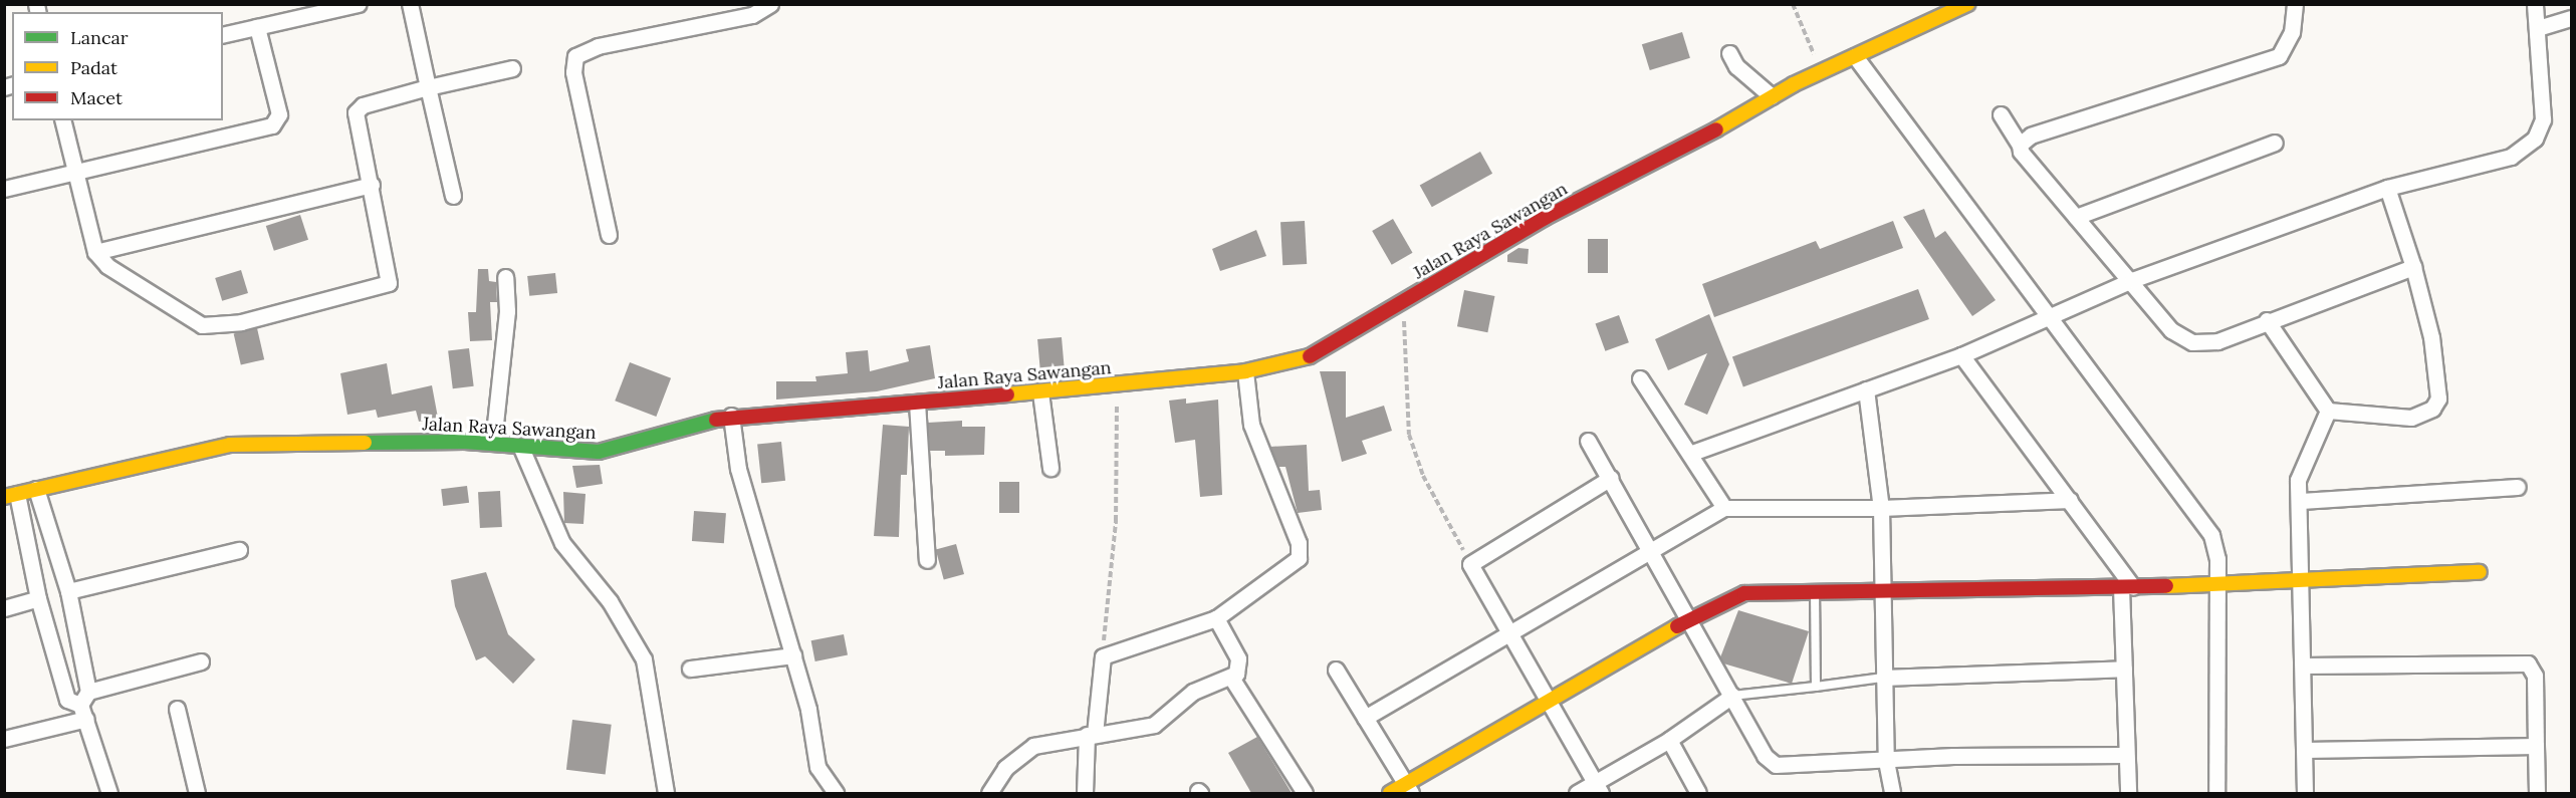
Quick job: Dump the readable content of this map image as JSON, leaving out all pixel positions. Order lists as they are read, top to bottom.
{
  "streets": {
    "street": ["Jalan Raya Sawangan"]
  },
  "legend": ["Lancar", "Padat", "Macet"]
}
